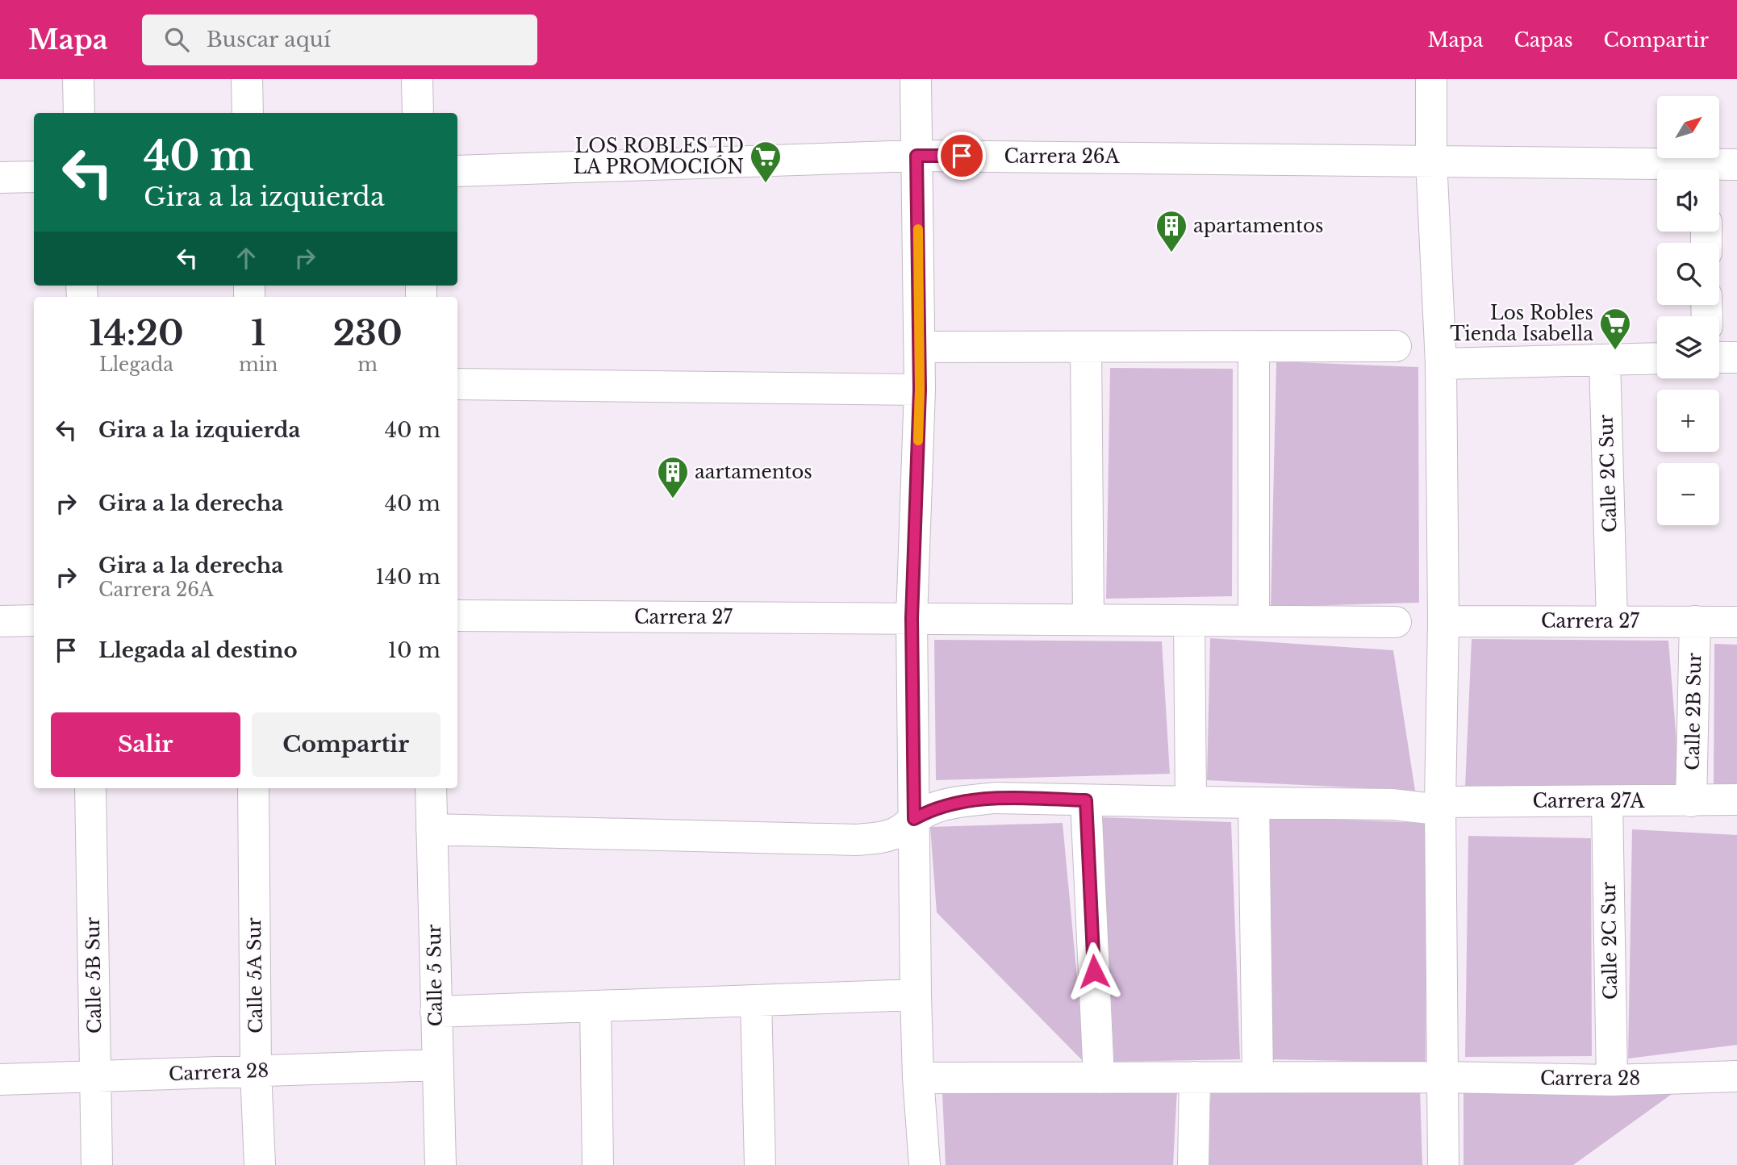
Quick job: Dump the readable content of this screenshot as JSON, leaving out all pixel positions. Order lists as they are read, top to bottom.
{
  "streets": {
    "street": [
      "Carrera 26A",
      "Calle 2C Sur",
      "Carrera 27",
      "Calle 2B Sur",
      "Carrera 27A",
      "Calle 5B Sur",
      "Calle 5A Sur",
      "Calle 5 Sur",
      "Carrera 28"
    ]
  },
  "crossings": [
    ["Calle 2C Sur", "Carrera 27"],
    ["Calle 2C Sur", "Carrera 27A"],
    ["Calle 2C Sur", "Carrera 28"],
    ["Carrera 27", "Calle 2B Sur"],
    ["Calle 2B Sur", "Carrera 27A"],
    ["Carrera 27A", "Calle 5 Sur"],
    ["Calle 5B Sur", "Carrera 28"],
    ["Calle 5A Sur", "Carrera 28"],
    ["Calle 5 Sur", "Carrera 28"]
  ],
  "places": {
    "supermarket": ["LOS ROBLES TD LA PROMOCIÓN", "Los Robles Tienda Isabella"],
    "building": ["apartamentos", "aartamentos"]
  },
  "north": "top right",
  "page": {
    "header": "Mapa",
    "search": "Buscar aquí",
    "nav": ["Mapa", "Capas", "Compartir"],
    "map_buttons": ["+", "−"],
    "turn": ["40 m", "Gira a la izquierda"],
    "eta": [
      "14:20",
      "Llegada",
      "1",
      "min",
      "230",
      "m"
    ],
    "list": [
      {
        "name": "Gira a la izquierda",
        "value": "40 m"
      },
      {
        "name": "Gira a la derecha",
        "value": "40 m"
      },
      {
        "name": "Gira a la derecha",
        "note": "Carrera 26A",
        "value": "140 m"
      },
      {
        "name": "Llegada al destino",
        "value": "10 m"
      }
    ],
    "buttons": ["Salir", "Compartir"]
  }
}
